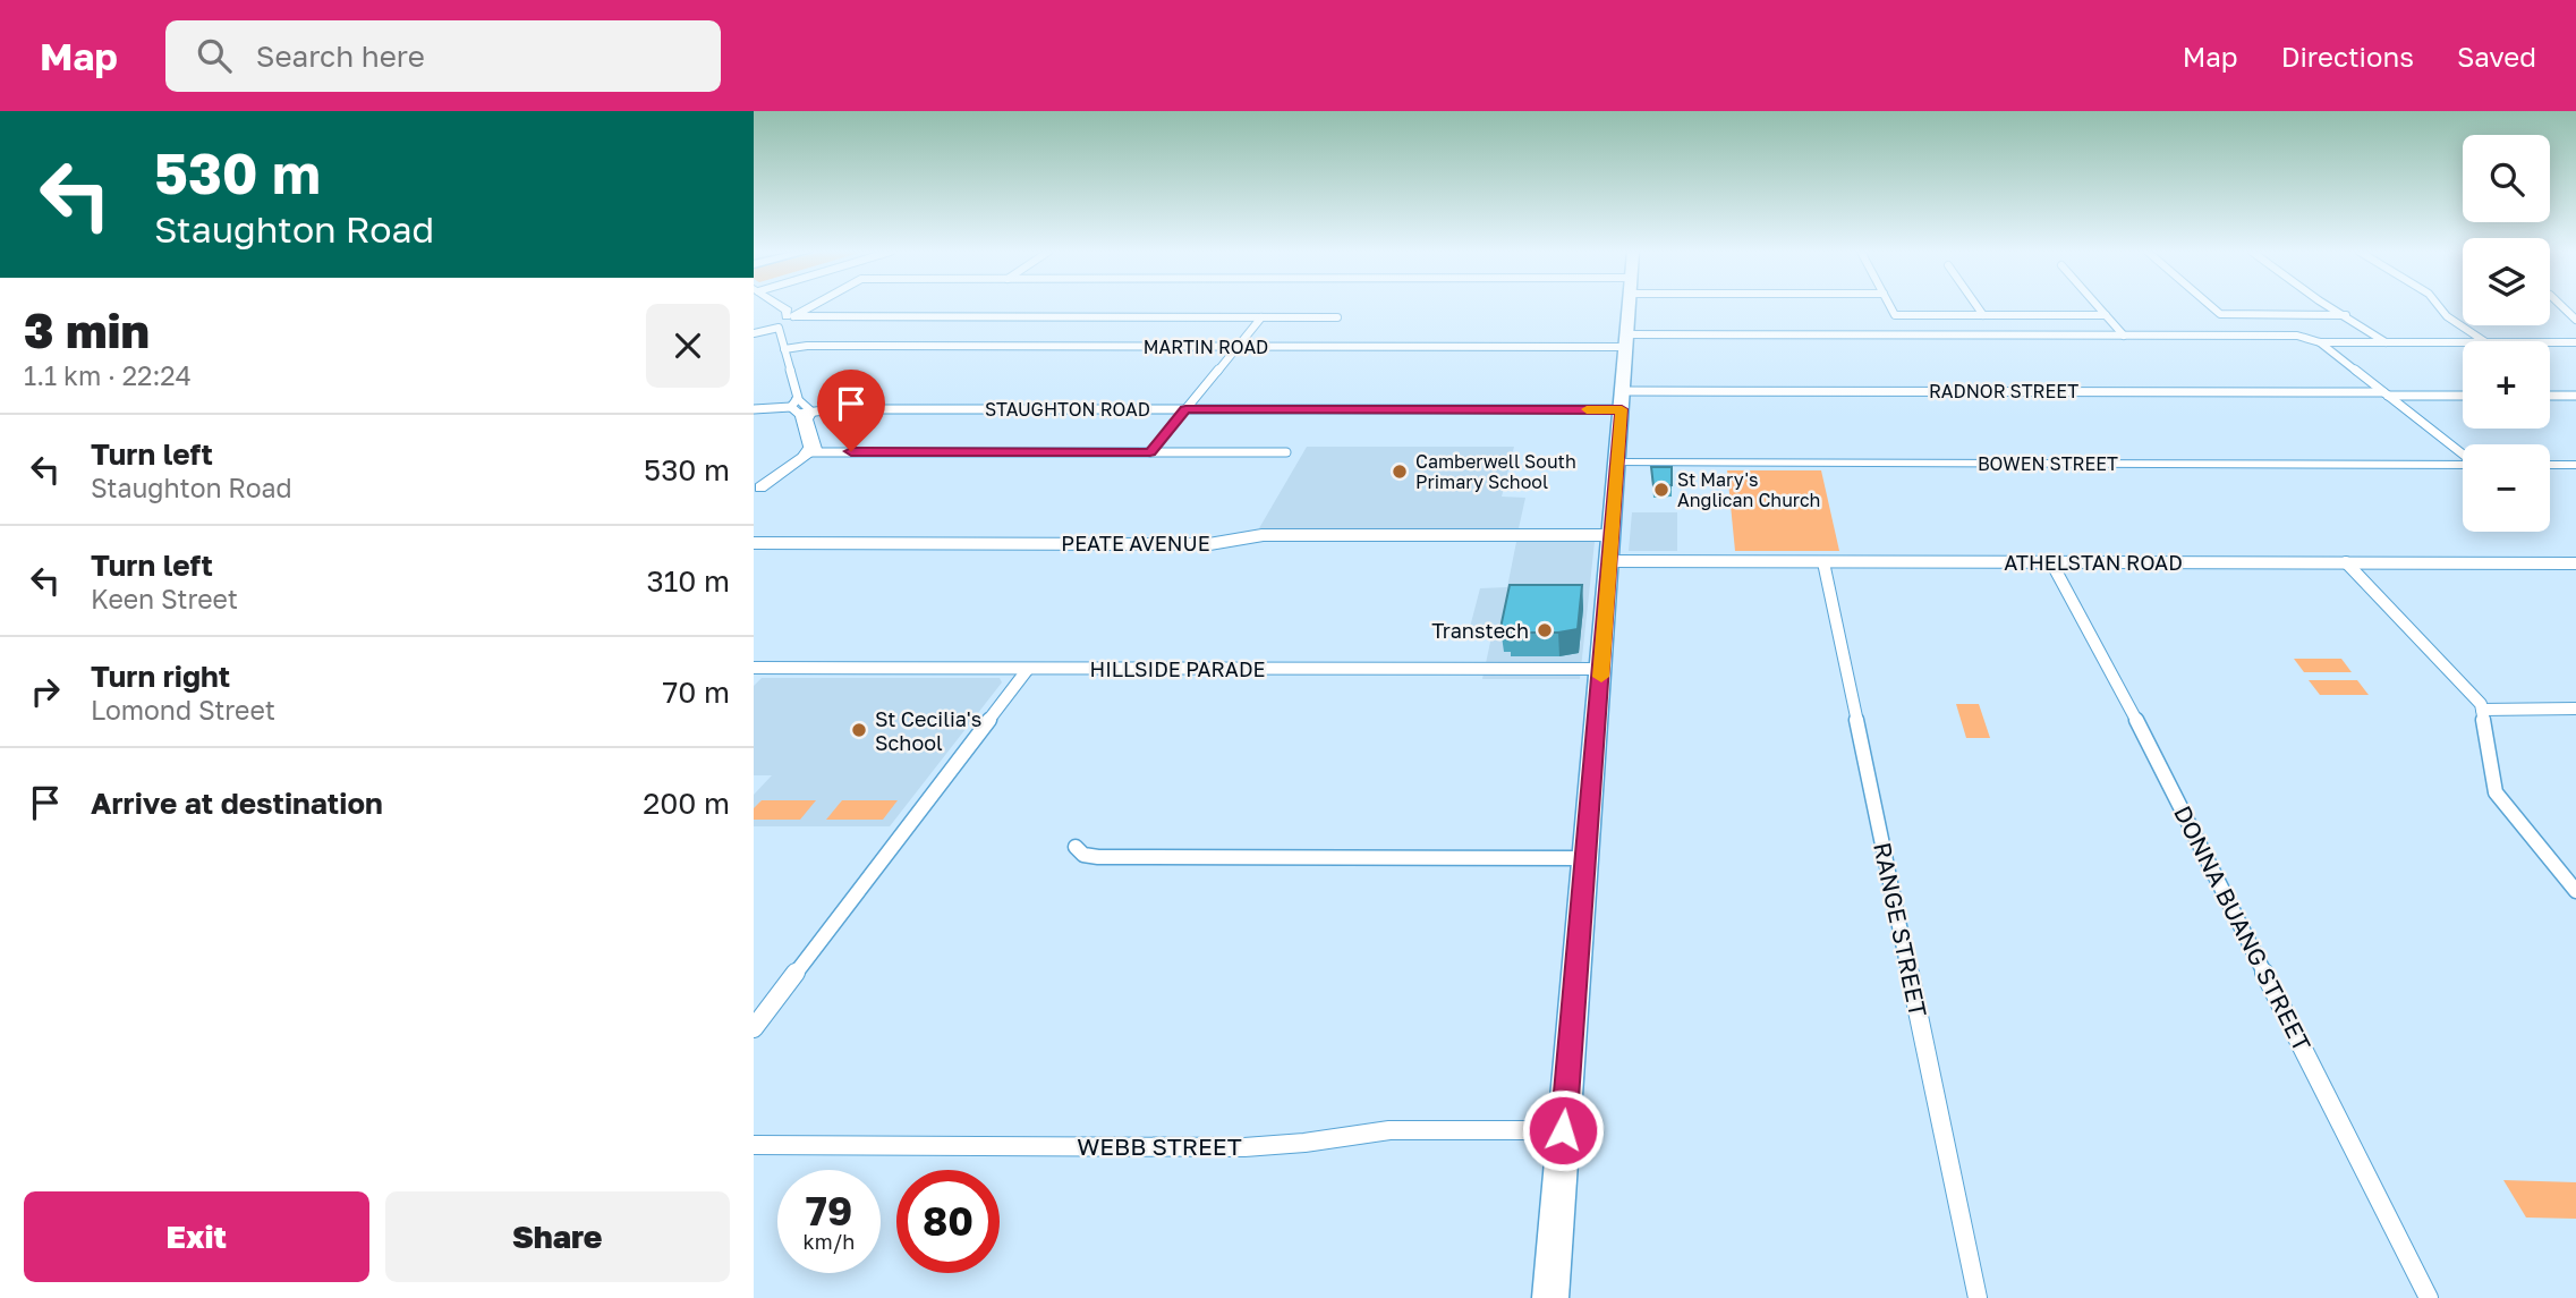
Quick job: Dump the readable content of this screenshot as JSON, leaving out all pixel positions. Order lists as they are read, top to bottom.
{
  "streets": {
    "street": [
      "MARTIN ROAD",
      "RADNOR STREET",
      "STAUGHTON ROAD",
      "BOWEN STREET",
      "PEATE AVENUE",
      "ATHELSTAN ROAD",
      "HILLSIDE PARADE",
      "DONNA BUANG STREET",
      "RANGE STREET",
      "WEBB STREET"
    ]
  },
  "crossings": [
    ["PEATE AVENUE", "ATHELSTAN ROAD"],
    ["ATHELSTAN ROAD", "DONNA BUANG STREET"],
    ["ATHELSTAN ROAD", "RANGE STREET"]
  ],
  "places": [
    "Camberwell South Primary School",
    "St Mary's Anglican Church",
    "Transtech",
    "St Cecilia's School"
  ],
  "page": {
    "header": "Map",
    "search": "Search here",
    "nav": ["Map", "Directions", "Saved"],
    "turn": ["530 m", "Staughton Road"],
    "map_buttons": ["+", "−"],
    "heading": ["3 min", "1.1 km · 22:24"],
    "list": [
      {
        "name": "Turn left",
        "note": "Staughton Road",
        "value": "530 m"
      },
      {
        "name": "Turn left",
        "note": "Keen Street",
        "value": "310 m"
      },
      {
        "name": "Turn right",
        "note": "Lomond Street",
        "value": "70 m"
      },
      {
        "name": "Arrive at destination",
        "value": "200 m"
      }
    ],
    "speed": "79 km/h",
    "limit": "80",
    "buttons": ["Exit", "Share"]
  }
}
